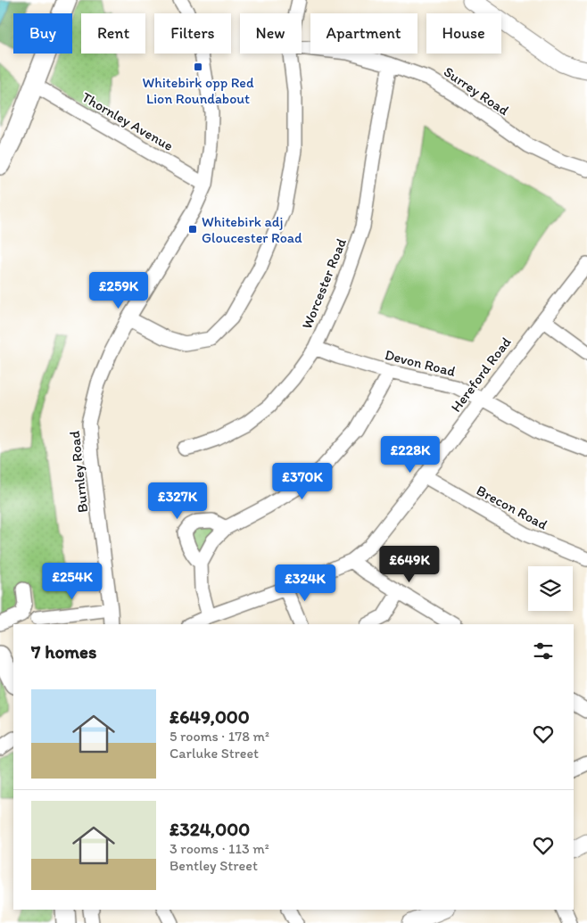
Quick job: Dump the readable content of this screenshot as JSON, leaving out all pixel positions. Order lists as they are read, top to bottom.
{
  "streets": {
    "street": [
      "Surrey Road",
      "Thornley Avenue",
      "Worcester Road",
      "Devon Road",
      "Hereford Road",
      "Burnley Road",
      "Brecon Road"
    ]
  },
  "crossings": [
    ["Surrey Road", "Worcester Road"],
    ["Thornley Avenue", "Burnley Road"],
    ["Worcester Road", "Devon Road"],
    ["Devon Road", "Hereford Road"],
    ["Hereford Road", "Brecon Road"]
  ],
  "places": {
    "transit": ["Whitebirk opp Red Lion Roundabout", "Whitebirk adj Gloucester Road"]
  },
  "page": {
    "chip": [
      "Buy",
      "Rent",
      "Filters",
      "New",
      "Apartment",
      "House"
    ],
    "price": [
      "£259K",
      "£228K",
      "£370K",
      "£327K",
      "£649K",
      "£254K",
      "£324K"
    ],
    "heading": "7 homes",
    "list": [
      {
        "name": "£649,000",
        "note": "5 rooms · 178 m² · Carluke Street"
      },
      {
        "name": "£324,000",
        "note": "3 rooms · 113 m² · Bentley Street"
      }
    ]
  }
}
